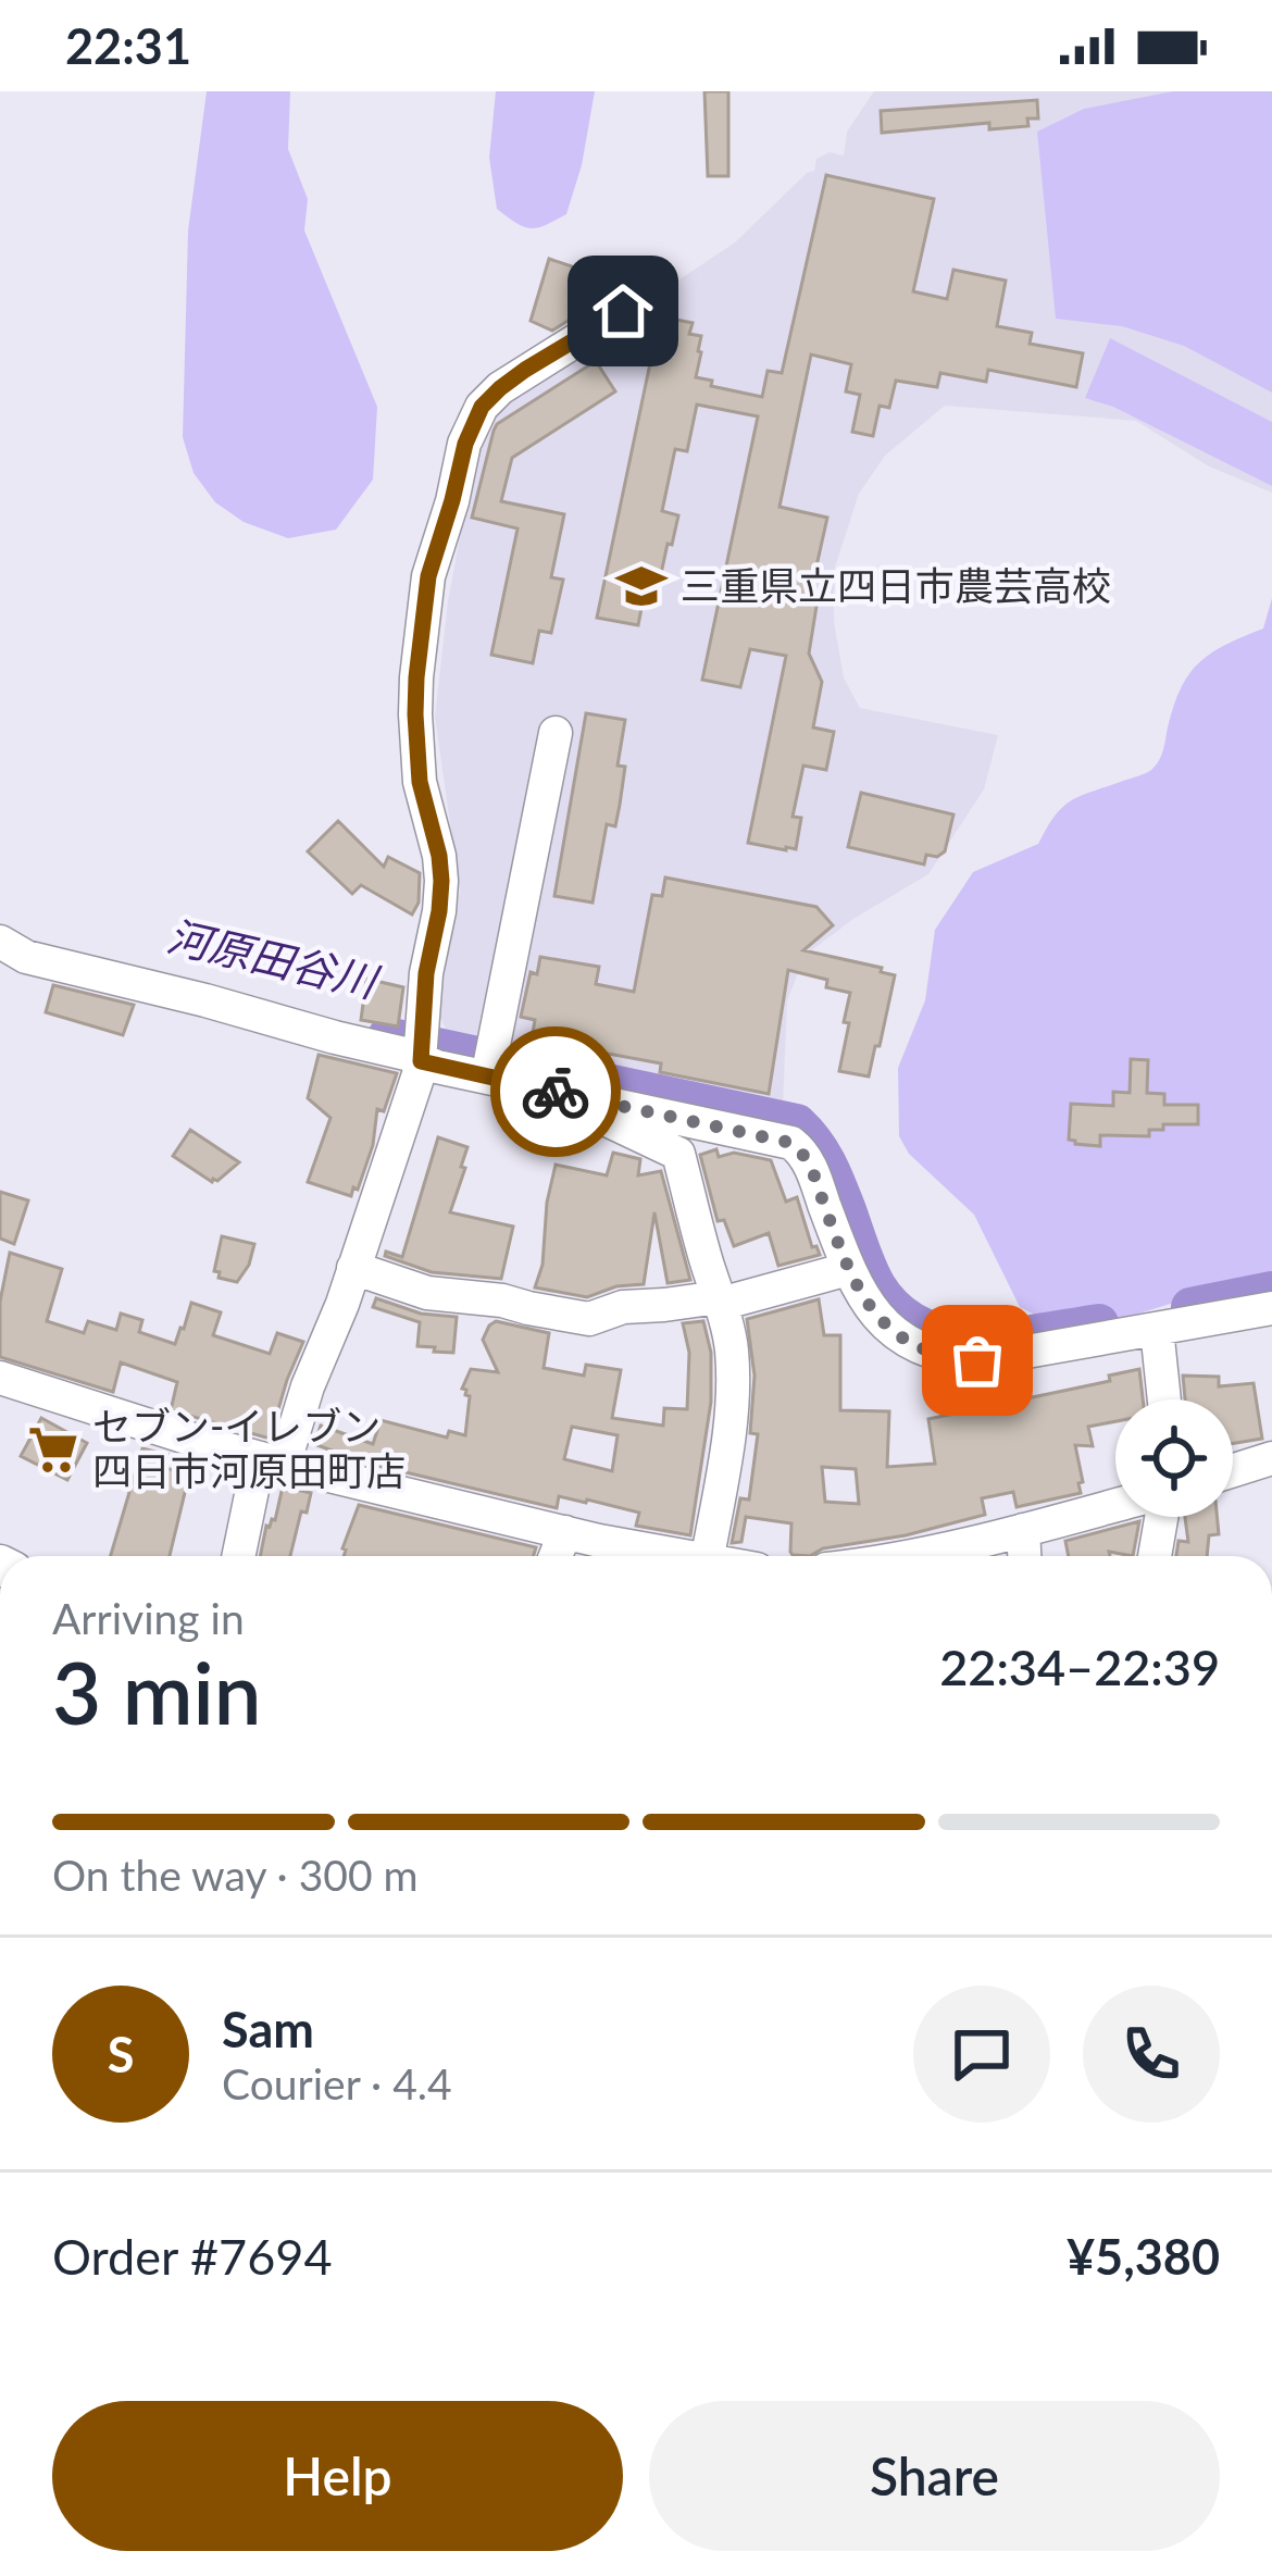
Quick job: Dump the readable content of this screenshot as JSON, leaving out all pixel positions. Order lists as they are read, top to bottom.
{
  "water": ["河原田谷川"],
  "places": {
    "school or university": ["三重県立四日市農芸高校"],
    "supermarket": ["セブン-イレブン 四日市河原田町店"]
  },
  "page": {
    "status": "22:31",
    "heading": ["3 min", "Arriving in", "22:34–22:39"],
    "panel": [
      "Sam",
      "Courier · 4.4",
      "Order #7694",
      "¥5,380"
    ],
    "bar": "On the way · 300 m",
    "round": "S",
    "buttons": ["Help", "Share"]
  }
}
